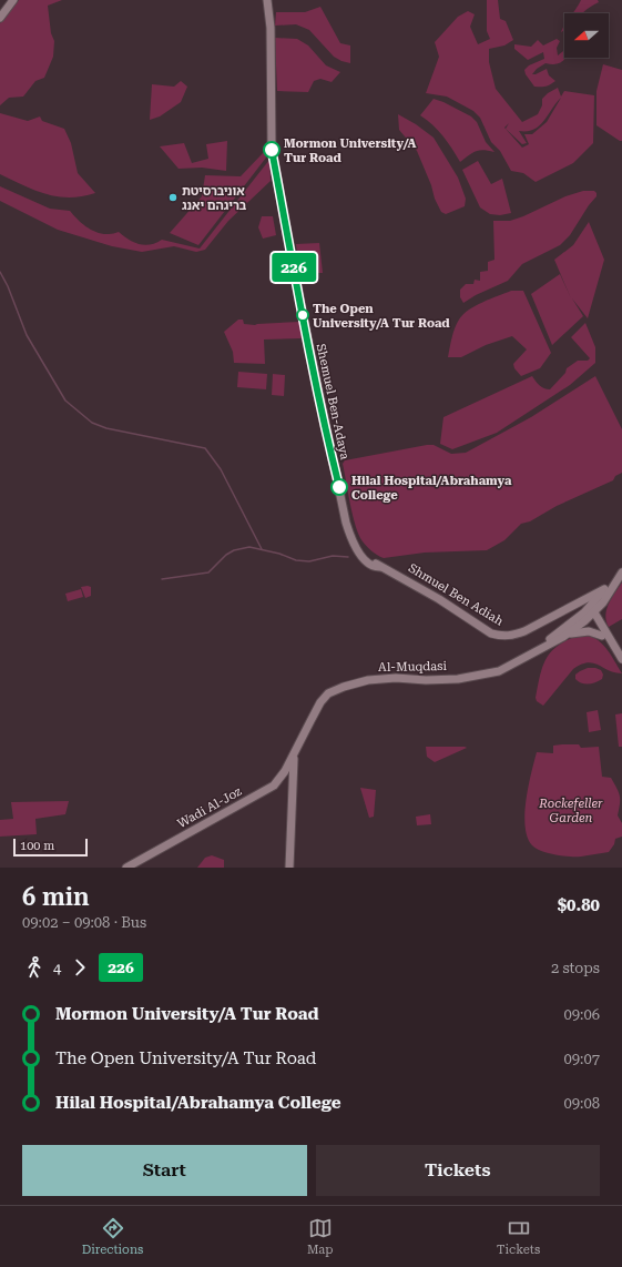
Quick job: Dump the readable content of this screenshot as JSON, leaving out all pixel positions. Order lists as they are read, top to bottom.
{
  "streets": {
    "street": [
      "Shemuel Ben-Adaya",
      "Shmuel Ben Adiah",
      "Al-Muqdasi",
      "Wadi Al-Joz"
    ]
  },
  "crossings": [
    ["Shemuel Ben-Adaya", "Shmuel Ben Adiah"],
    ["Al-Muqdasi", "Wadi Al-Joz"]
  ],
  "parks": ["Rockefeller Garden"],
  "places": [
    "Mormon University/A Tur Road",
    "אוניברסיטת בריגהם יאנג",
    "The Open University/A Tur Road",
    "Hilal Hospital/Abrahamya College"
  ],
  "lines": ["bus line 226"],
  "scale_bar": "100 m",
  "north": "left",
  "page": {
    "on_map": "226",
    "scale": "100 m",
    "heading": ["6 min", "09:02 – 09:08 · Bus", "$0.80"],
    "legs": ["4", "226", "2 stops"],
    "list": [
      {
        "name": "Mormon University/A Tur Road",
        "value": "09:06"
      },
      {
        "name": "The Open University/A Tur Road",
        "value": "09:07"
      },
      {
        "name": "Hilal Hospital/Abrahamya College",
        "value": "09:08"
      }
    ],
    "buttons": ["Start", "Tickets"],
    "tabs": ["Directions", "Map", "Tickets"]
  }
}
